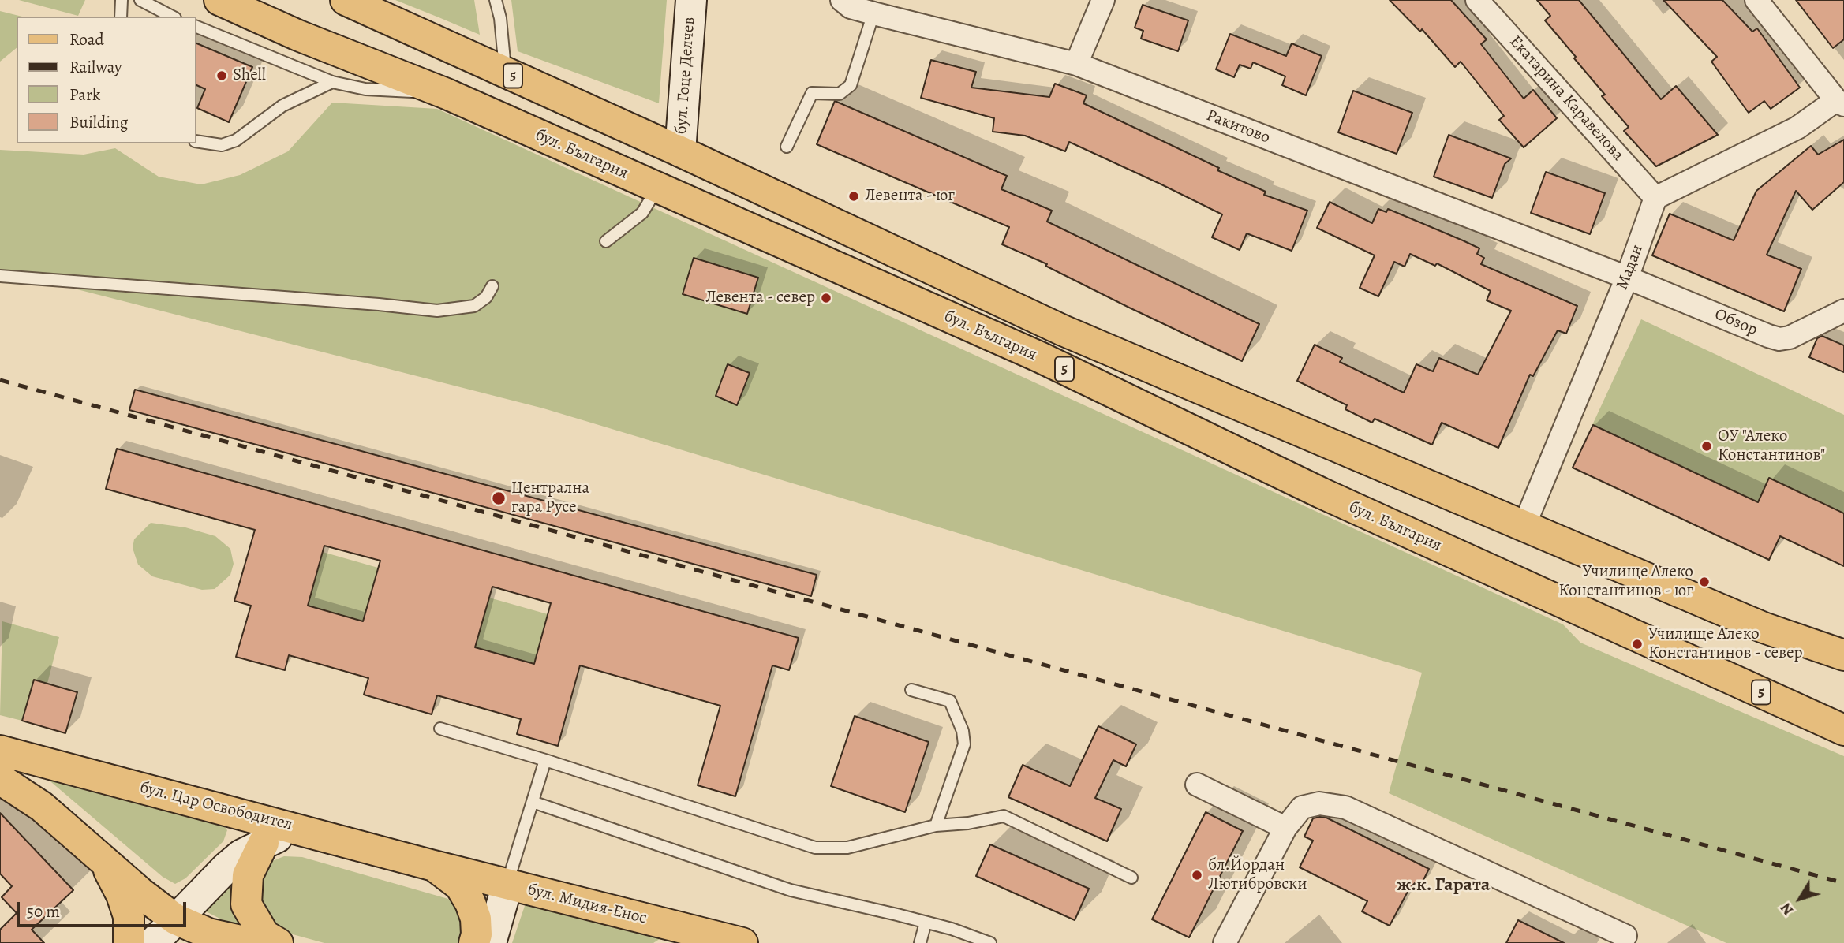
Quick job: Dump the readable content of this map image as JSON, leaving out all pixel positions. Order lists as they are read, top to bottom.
{
  "streets": {
    "main road": [
      "5",
      "бул. Гоце Делчев",
      "бул. България",
      "бул. Цар Освободител",
      "бул. Мидия-Енос"
    ],
    "street": [
      "Екатарина Каравелова",
      "Ракитово",
      "Мадан",
      "Обзор"
    ]
  },
  "crossings": [
    ["5", "бул. Гоце Делчев"],
    ["5", "Мадан"],
    ["Екатарина Каравелова", "Мадан"],
    ["Ракитово", "Мадан"],
    ["Ракитово", "Обзор"],
    ["Мадан", "Обзор"],
    ["бул. Цар Освободител", "бул. Мидия-Енос"]
  ],
  "districts": ["ж.к. Гарата"],
  "places": [
    "Shell",
    "Левента - юг",
    "Левента - север",
    "ОУ \"Алеко Константинов\"",
    "Централна гара Русе",
    "Училище Алеко Константинов - юг",
    "Училище Алеко Константинов - север",
    "бл.Йордан Лютибровски"
  ],
  "legend": [
    "Road",
    "Railway",
    "Park",
    "Building"
  ],
  "scale_bar": "50 m",
  "north": "bottom left"
}
